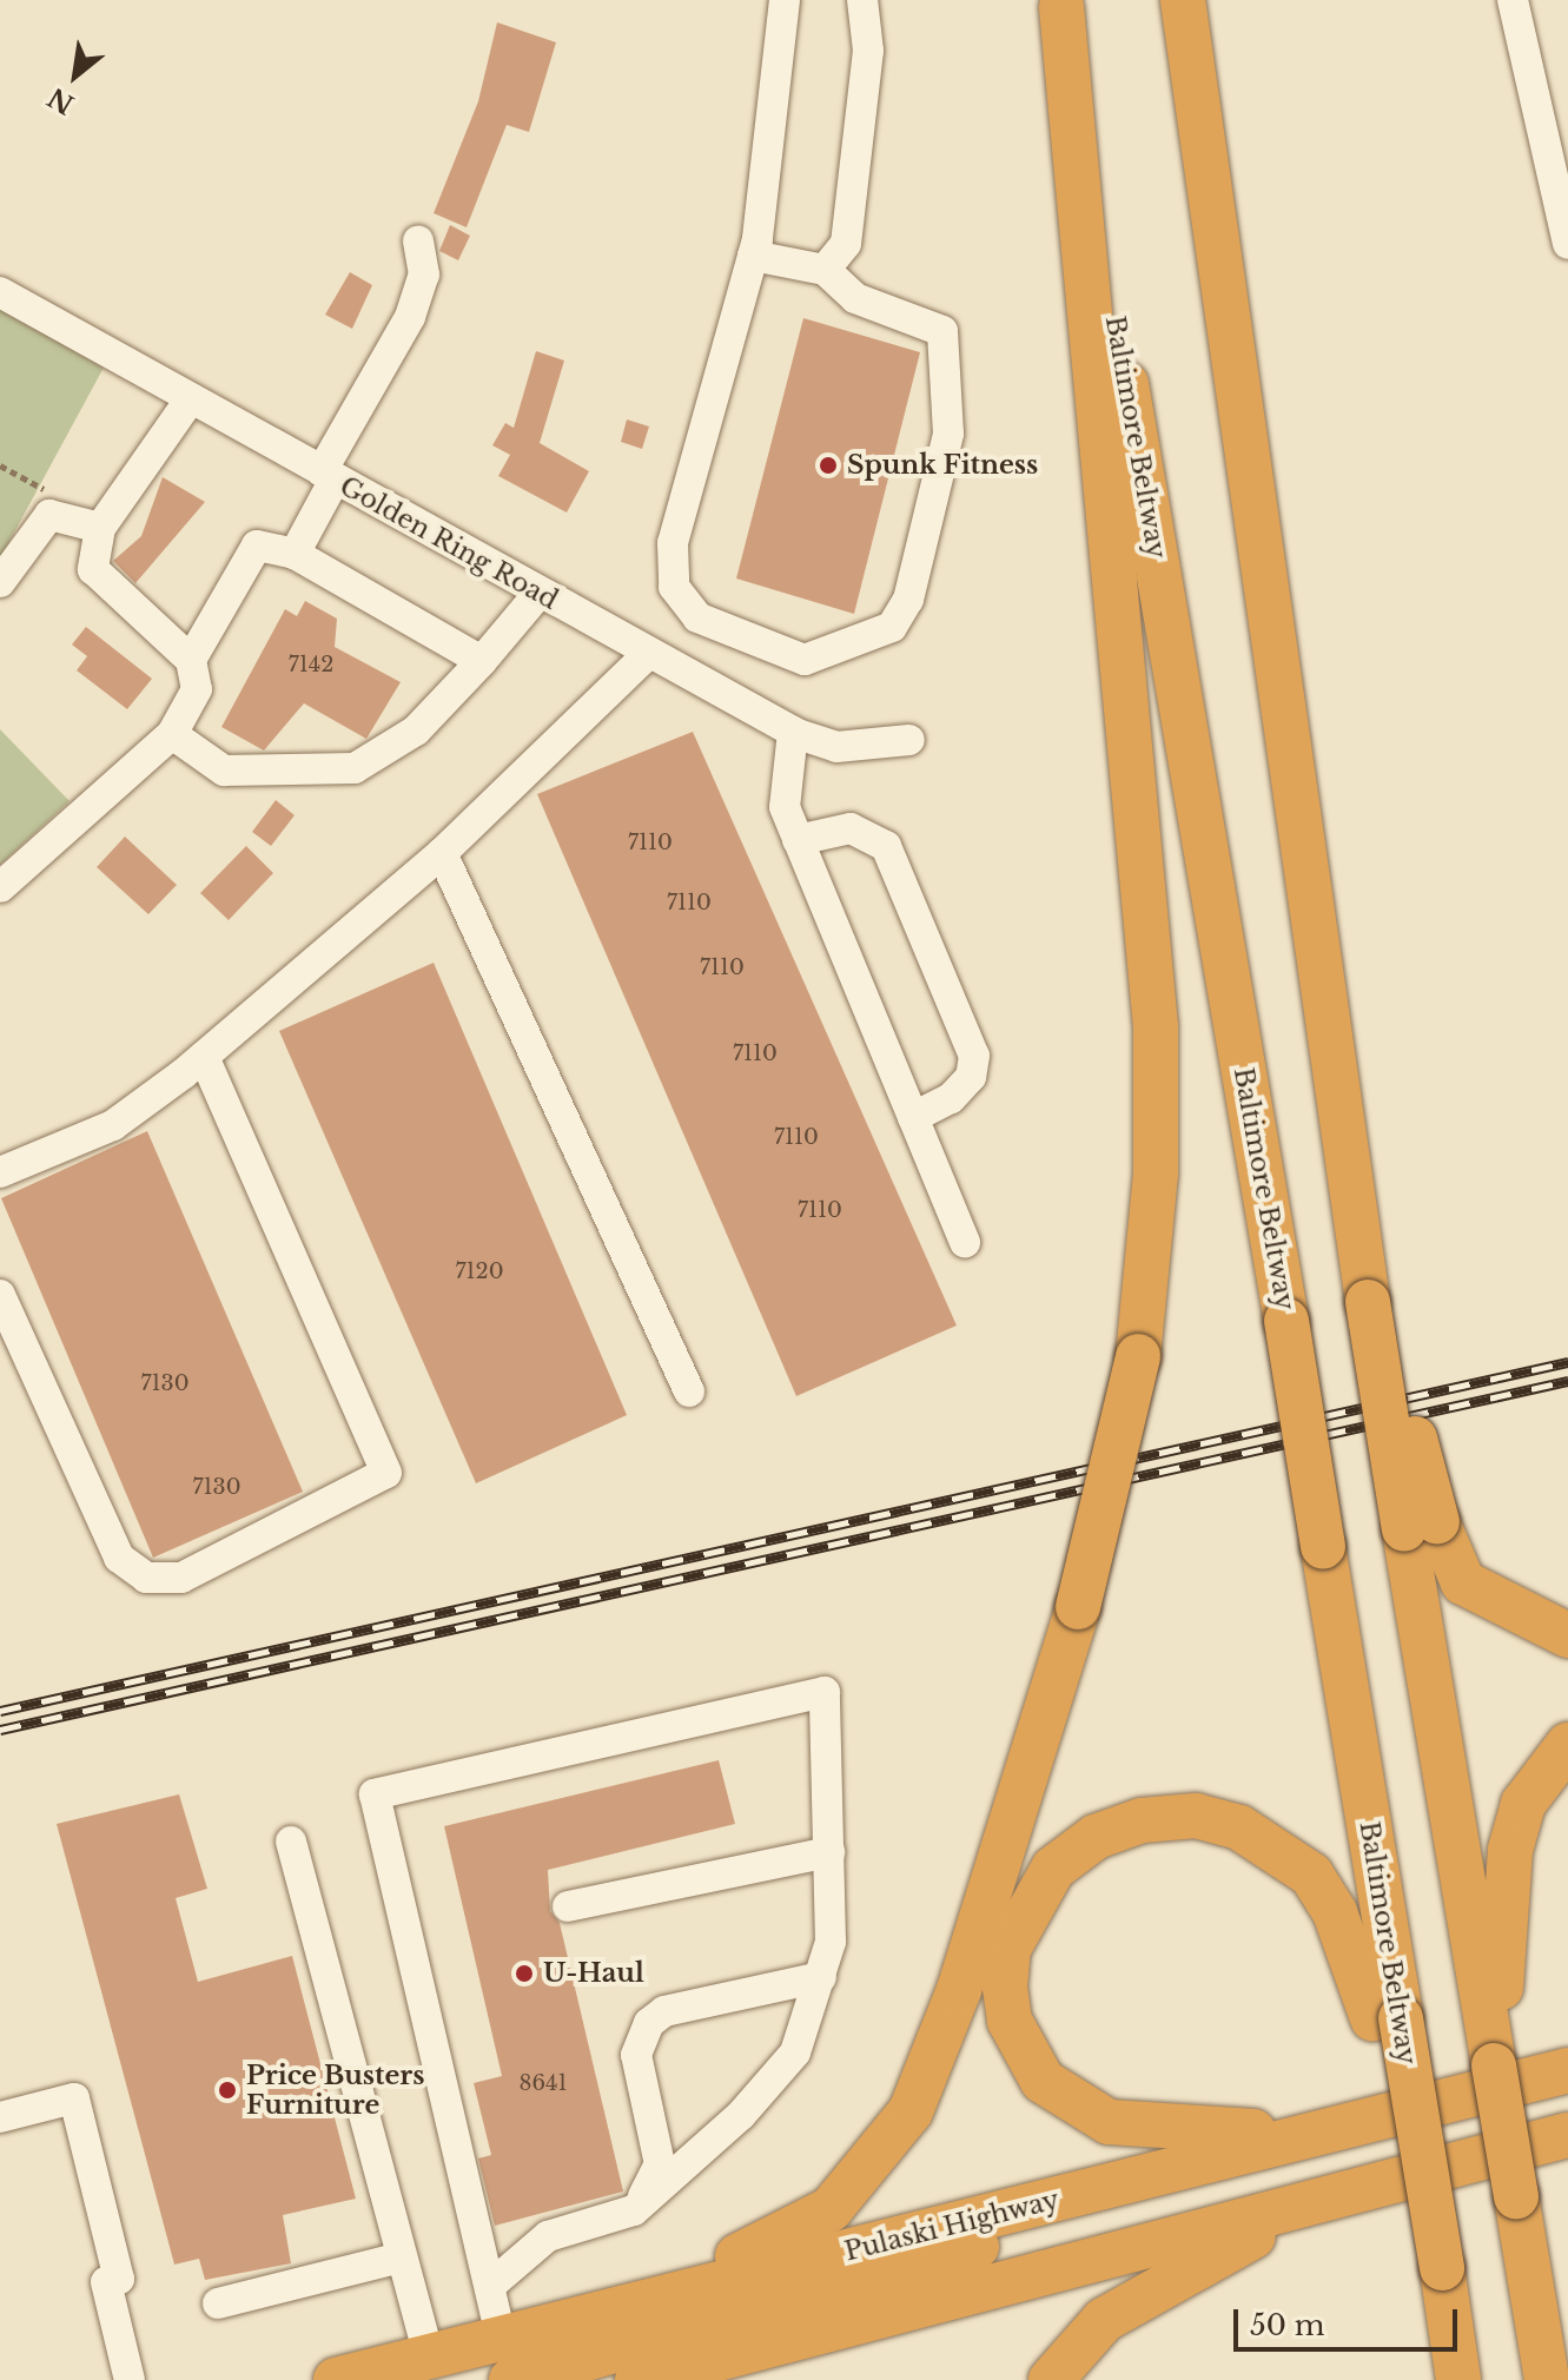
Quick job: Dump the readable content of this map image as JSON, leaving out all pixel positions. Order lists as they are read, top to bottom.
{
  "streets": {
    "highway": ["Baltimore Beltway", "Pulaski Highway"],
    "street": ["Golden Ring Road"]
  },
  "places": ["Spunk Fitness", "U-Haul", "Price Busters Furniture"],
  "house_numbers": [
    "7142",
    "7110",
    "7110",
    "7110",
    "7110",
    "7110",
    "7110",
    "7120",
    "7130",
    "7130",
    "8641"
  ],
  "scale_bar": "50 m",
  "north": "bottom left"
}
